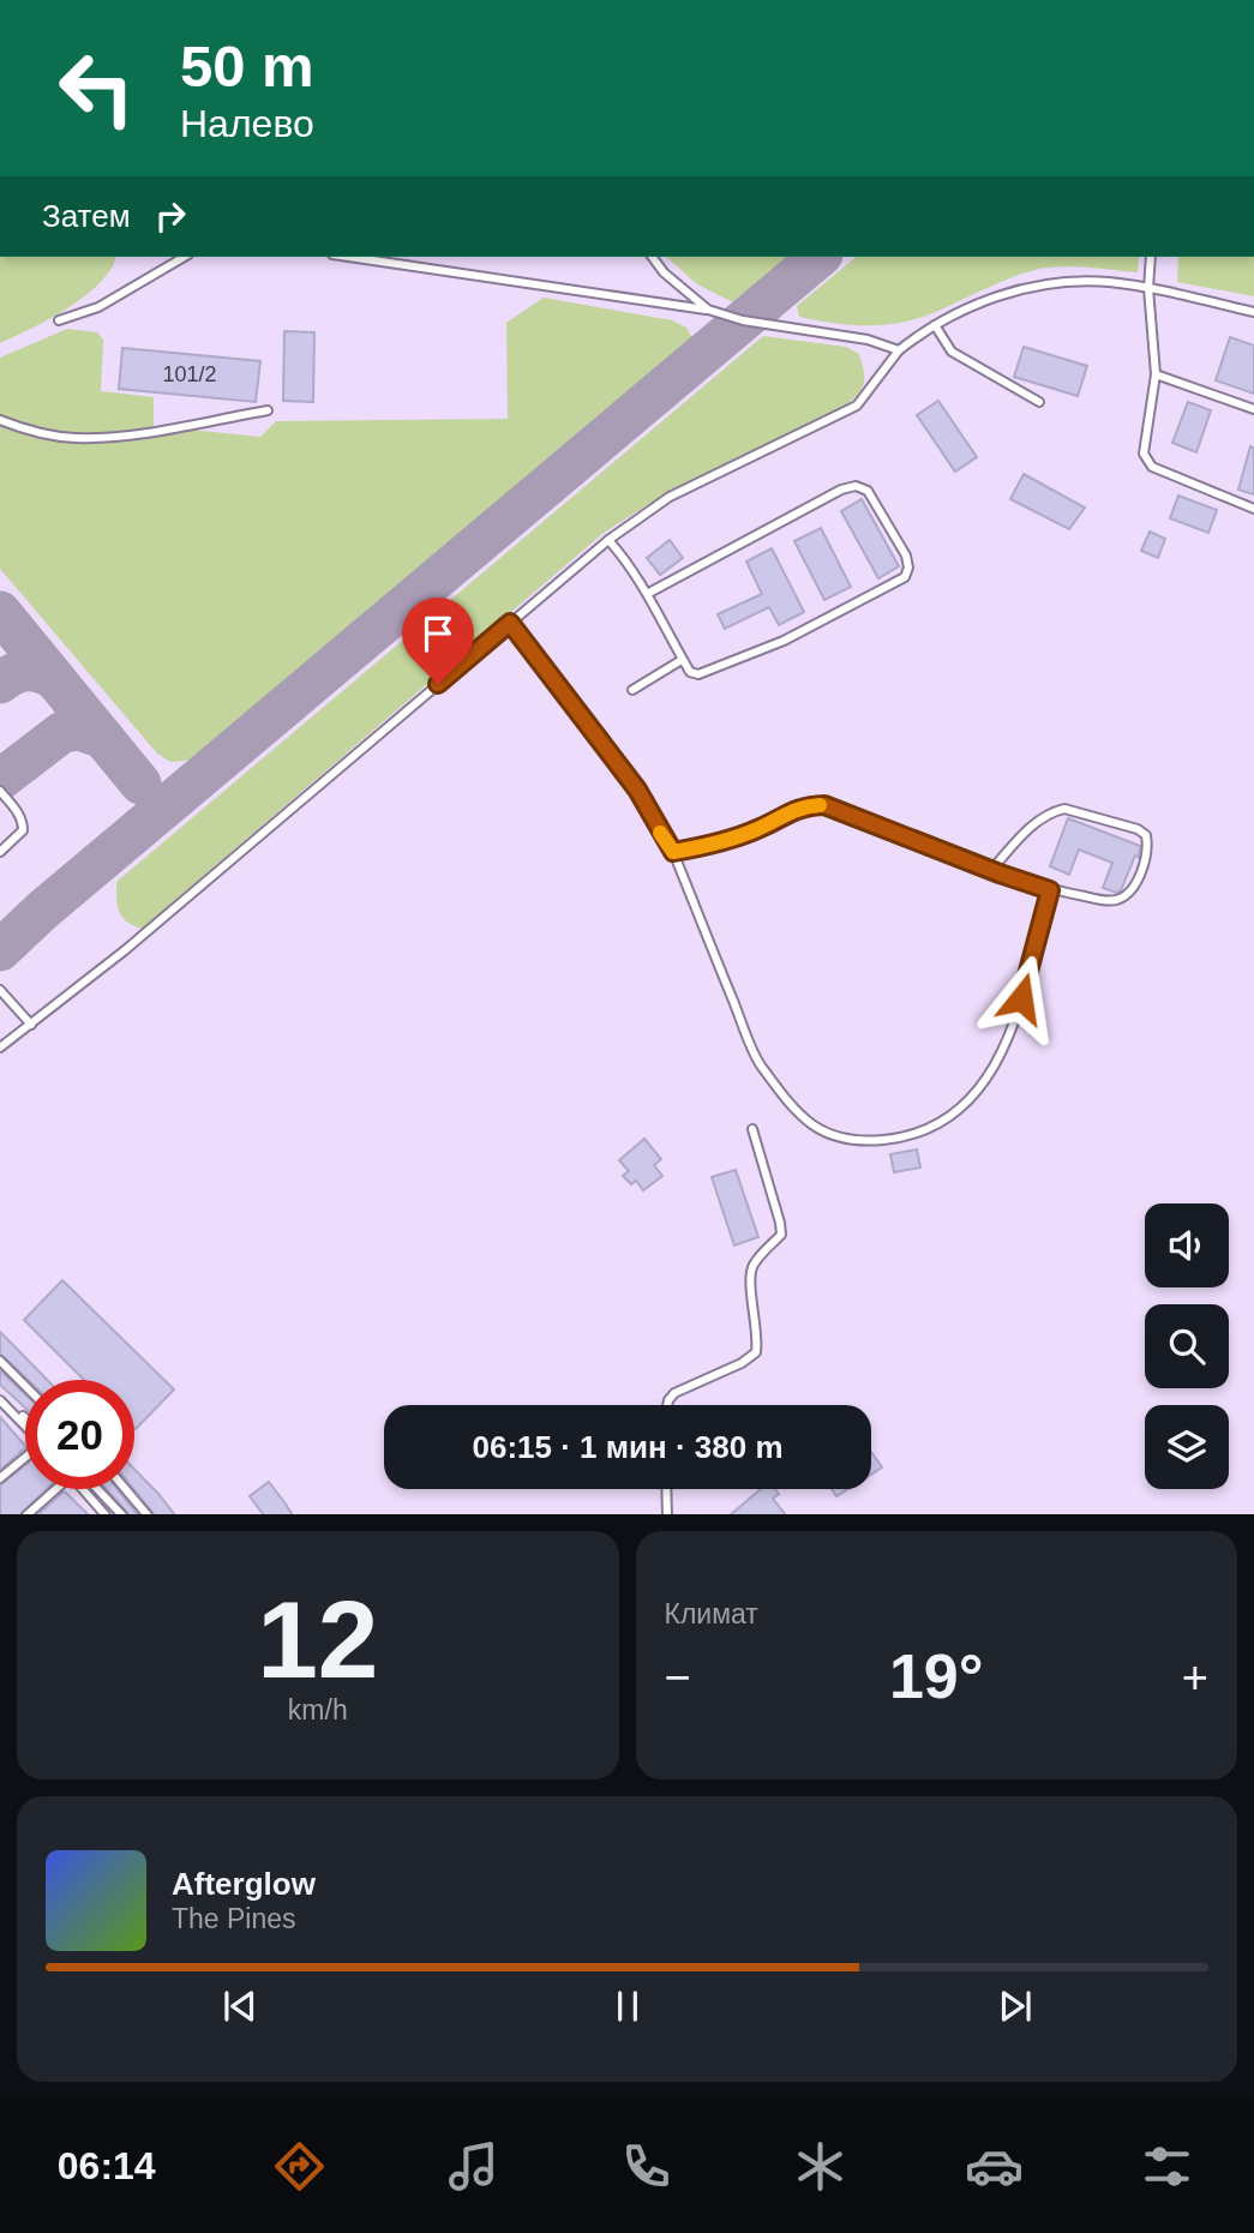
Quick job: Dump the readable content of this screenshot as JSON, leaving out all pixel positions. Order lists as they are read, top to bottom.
{
  "house_numbers": ["101/2"],
  "page": {
    "turn": ["50 m", "Налево"],
    "then": "Затем",
    "limit": "20",
    "trip": "06:15 · 1 мин · 380 m",
    "tile": [
      ["12", "km/h"],
      "Климат"
    ],
    "heat": ["−", "19°", "+"],
    "song": ["Afterglow", "The Pines"],
    "tabs": "06:14"
  }
}
